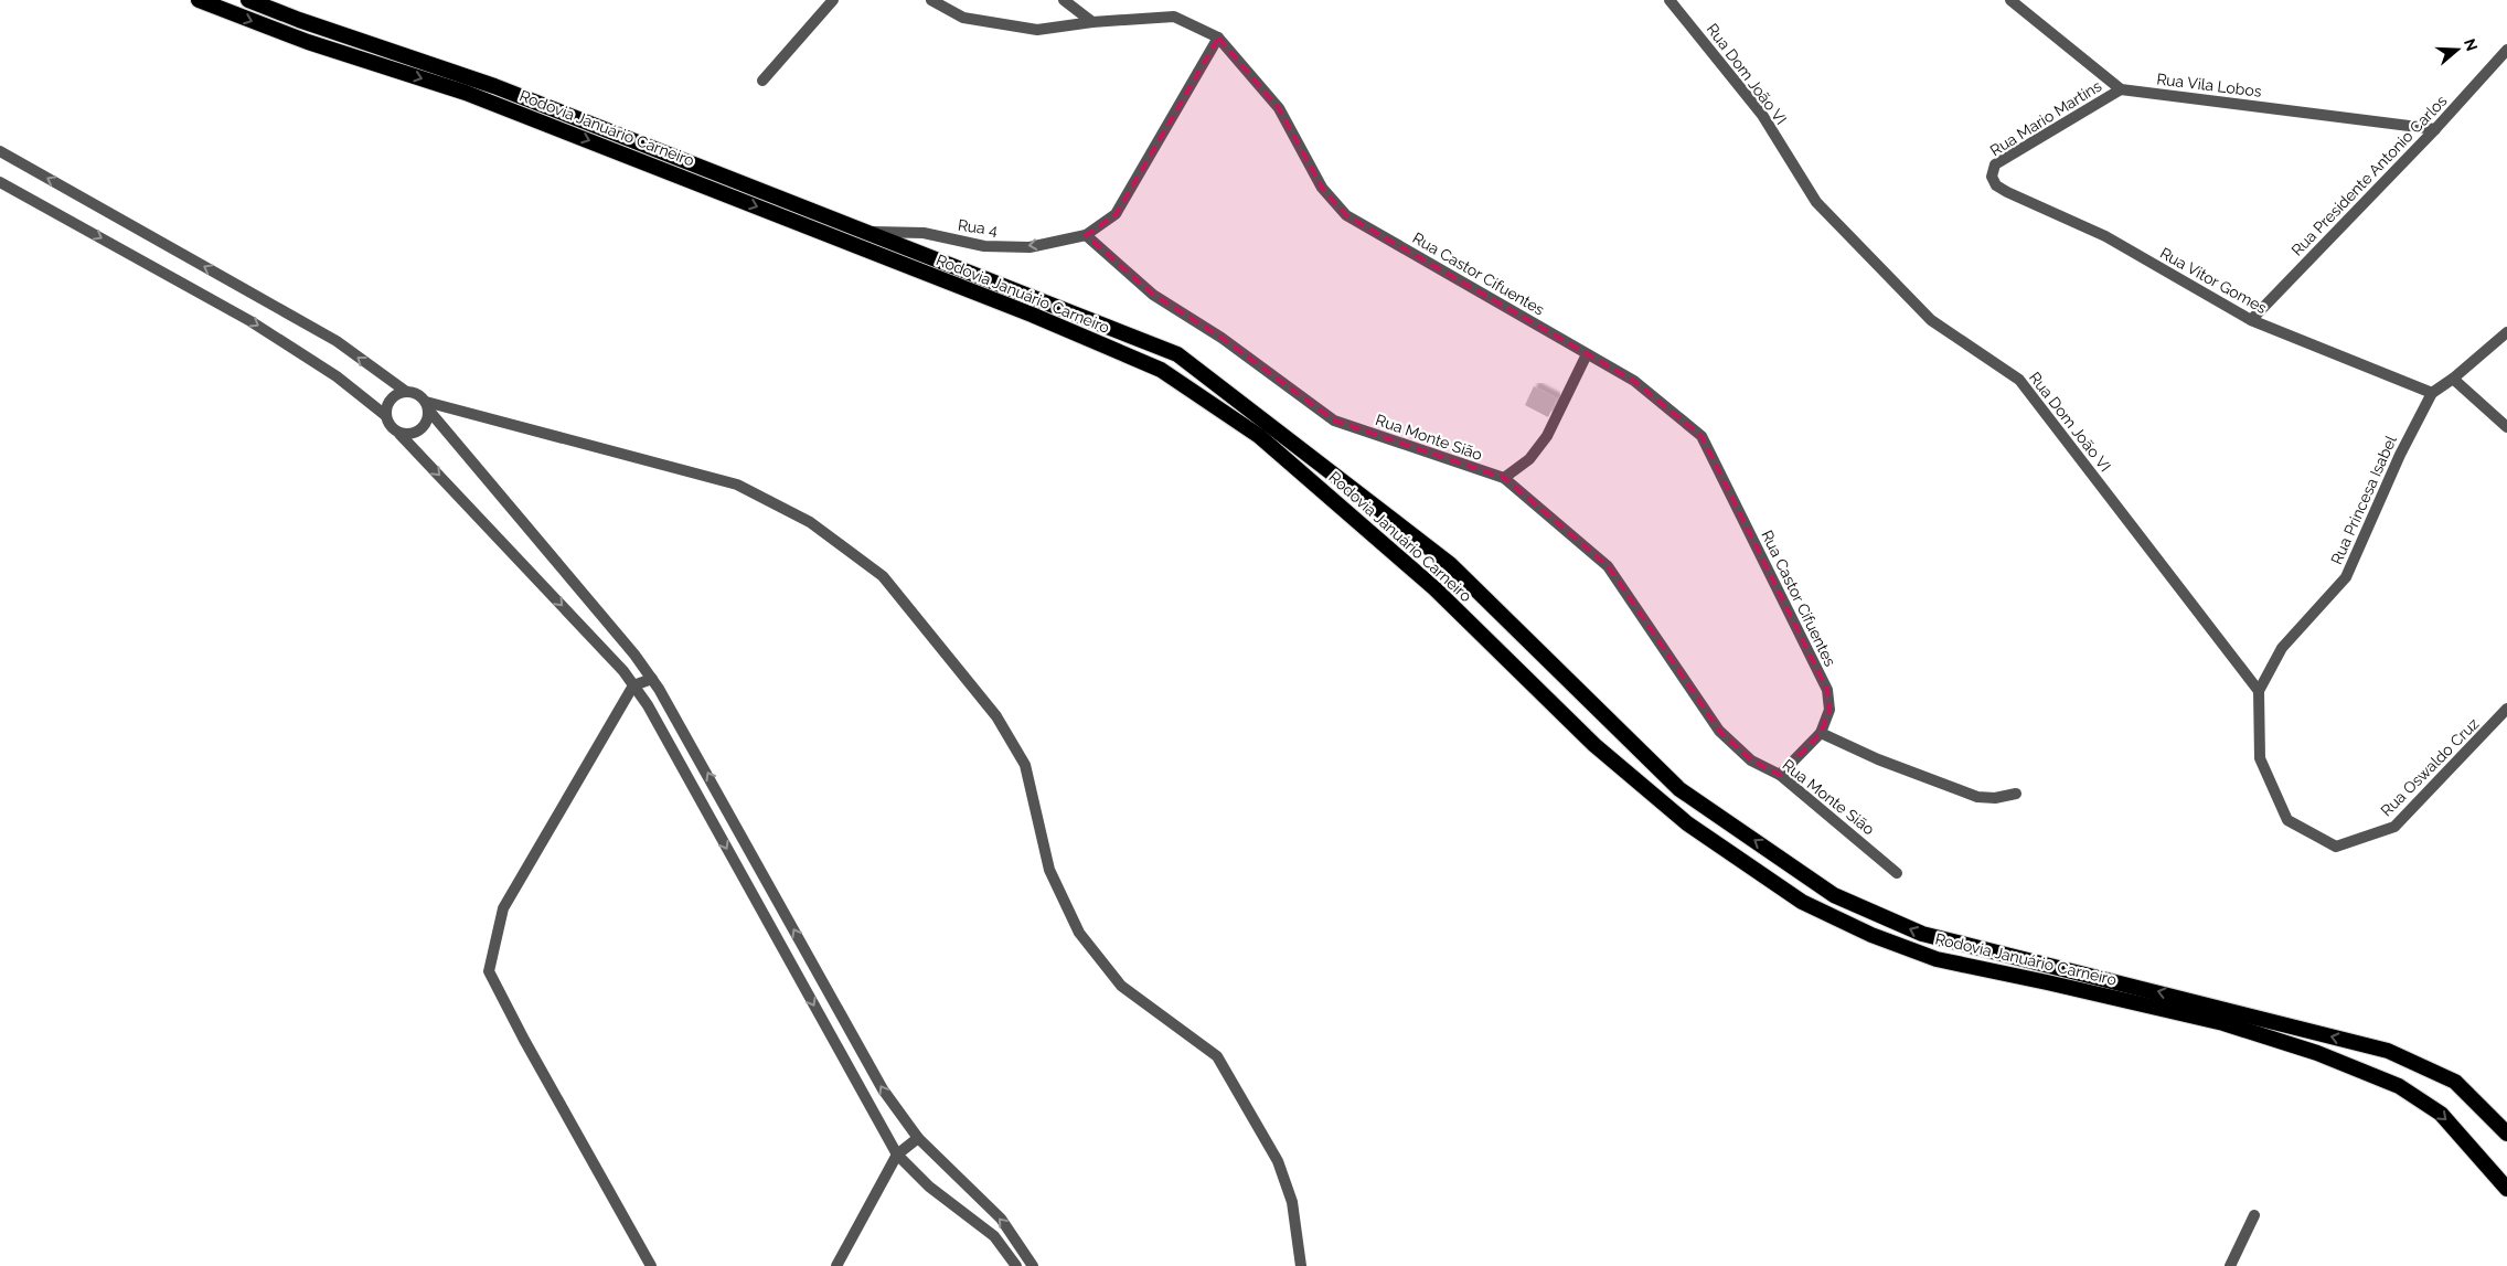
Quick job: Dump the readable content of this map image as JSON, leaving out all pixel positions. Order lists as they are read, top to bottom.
{
  "streets": {
    "highway": ["Rodovia Januário Carneiro"],
    "street": [
      "Rua Dom João VI",
      "Rua Vila Lobos",
      "Rua Mario Martins",
      "Rua Presidente Antonio Carlos",
      "Rua 4",
      "Rua Castor Cifuentes",
      "Rua Vitor Gomes",
      "Rua Monte Sião",
      "Rua Princesa Isabel",
      "Rua Oswaldo Cruz"
    ]
  },
  "crossings": [
    ["Rua Dom João VI", "Rua Princesa Isabel"],
    ["Rua Dom João VI", "Rua Oswaldo Cruz"],
    ["Rua Vila Lobos", "Rua Mario Martins"],
    ["Rua Vila Lobos", "Rua Presidente Antonio Carlos"],
    ["Rua Mario Martins", "Rua Vitor Gomes"],
    ["Rodovia Januário Carneiro", "Rua 4"],
    ["Rua Presidente Antonio Carlos", "Rua Vitor Gomes"],
    ["Rua 4", "Rua Monte Sião"],
    ["Rua Castor Cifuentes", "Rua Monte Sião"],
    ["Rua Vitor Gomes", "Rua Princesa Isabel"],
    ["Rua Princesa Isabel", "Rua Oswaldo Cruz"]
  ],
  "one_way": ["Rua 4"],
  "north": "right"
}
